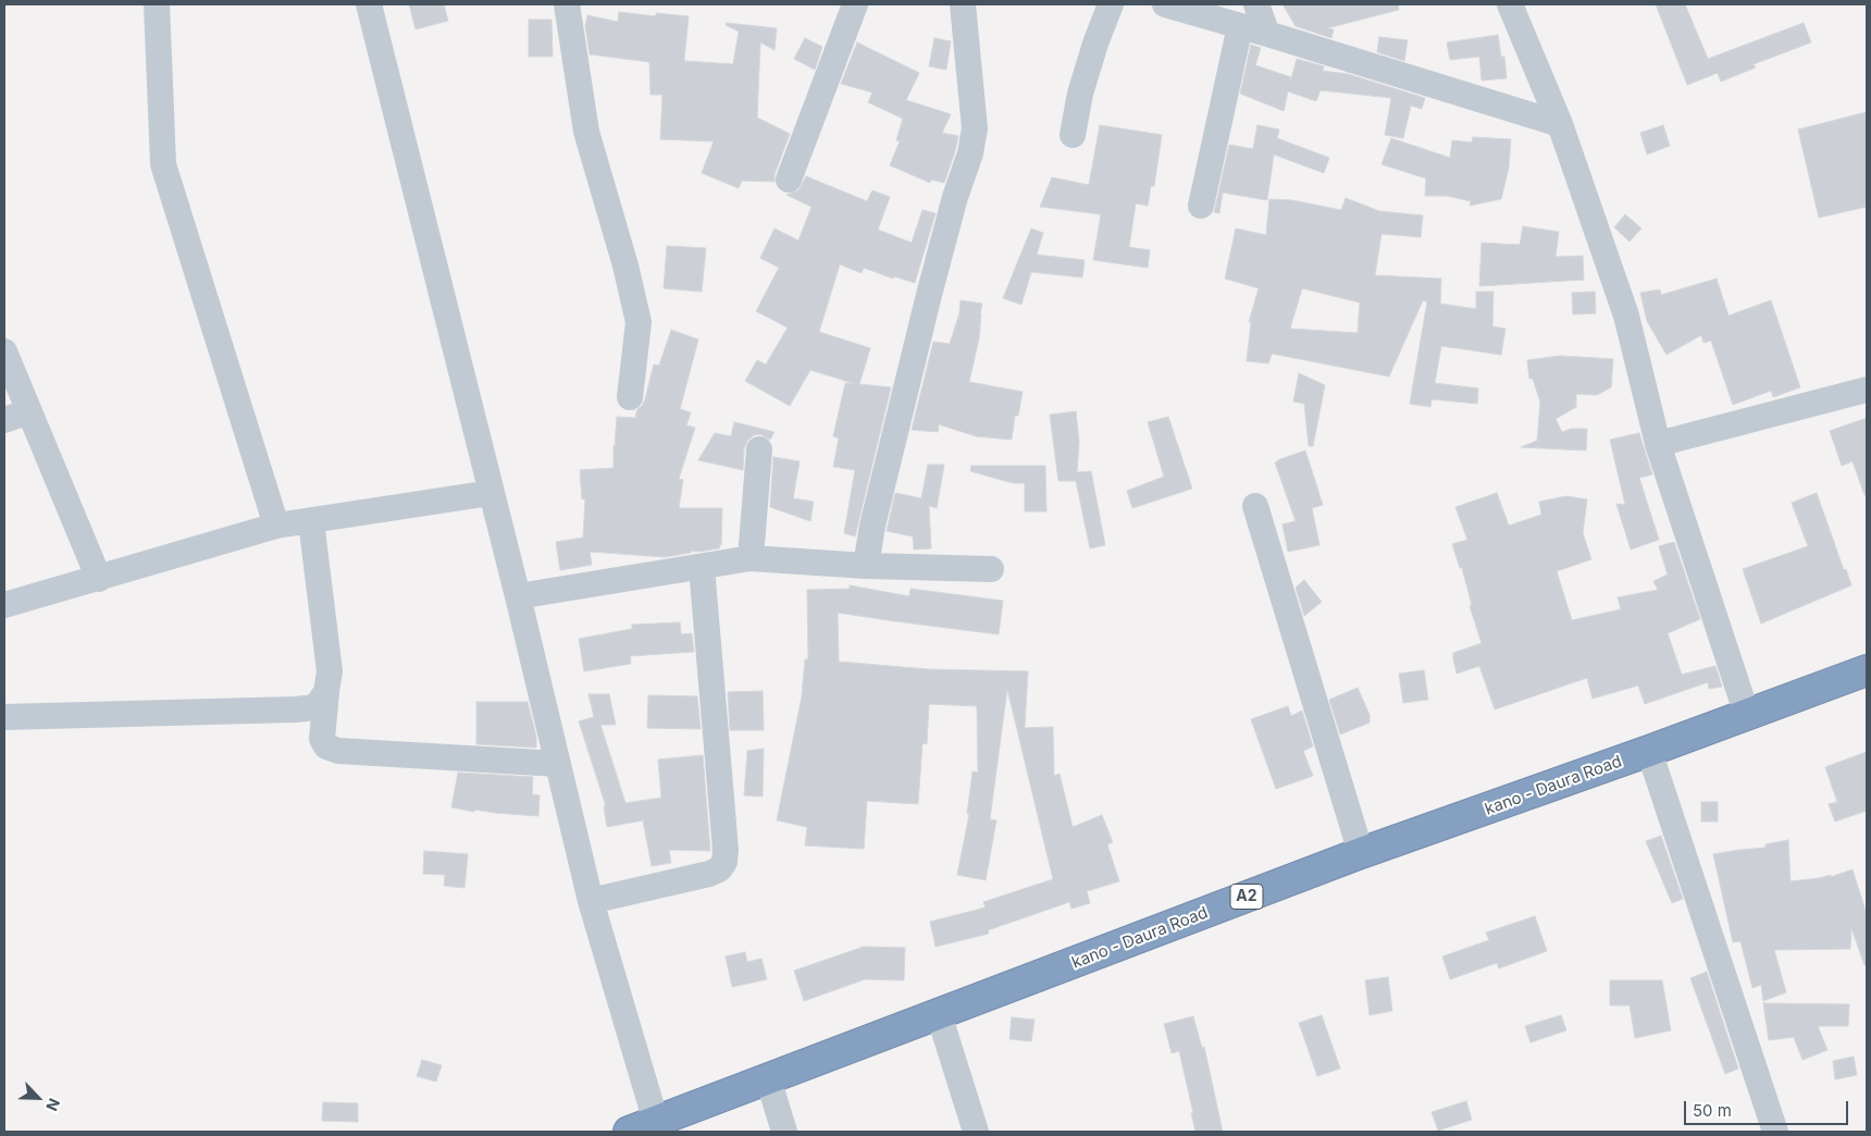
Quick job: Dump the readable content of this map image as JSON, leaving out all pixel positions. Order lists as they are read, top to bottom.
{
  "streets": {
    "highway": ["kano - Daura Road", "A2"]
  },
  "scale_bar": "50 m",
  "north": "bottom right"
}
